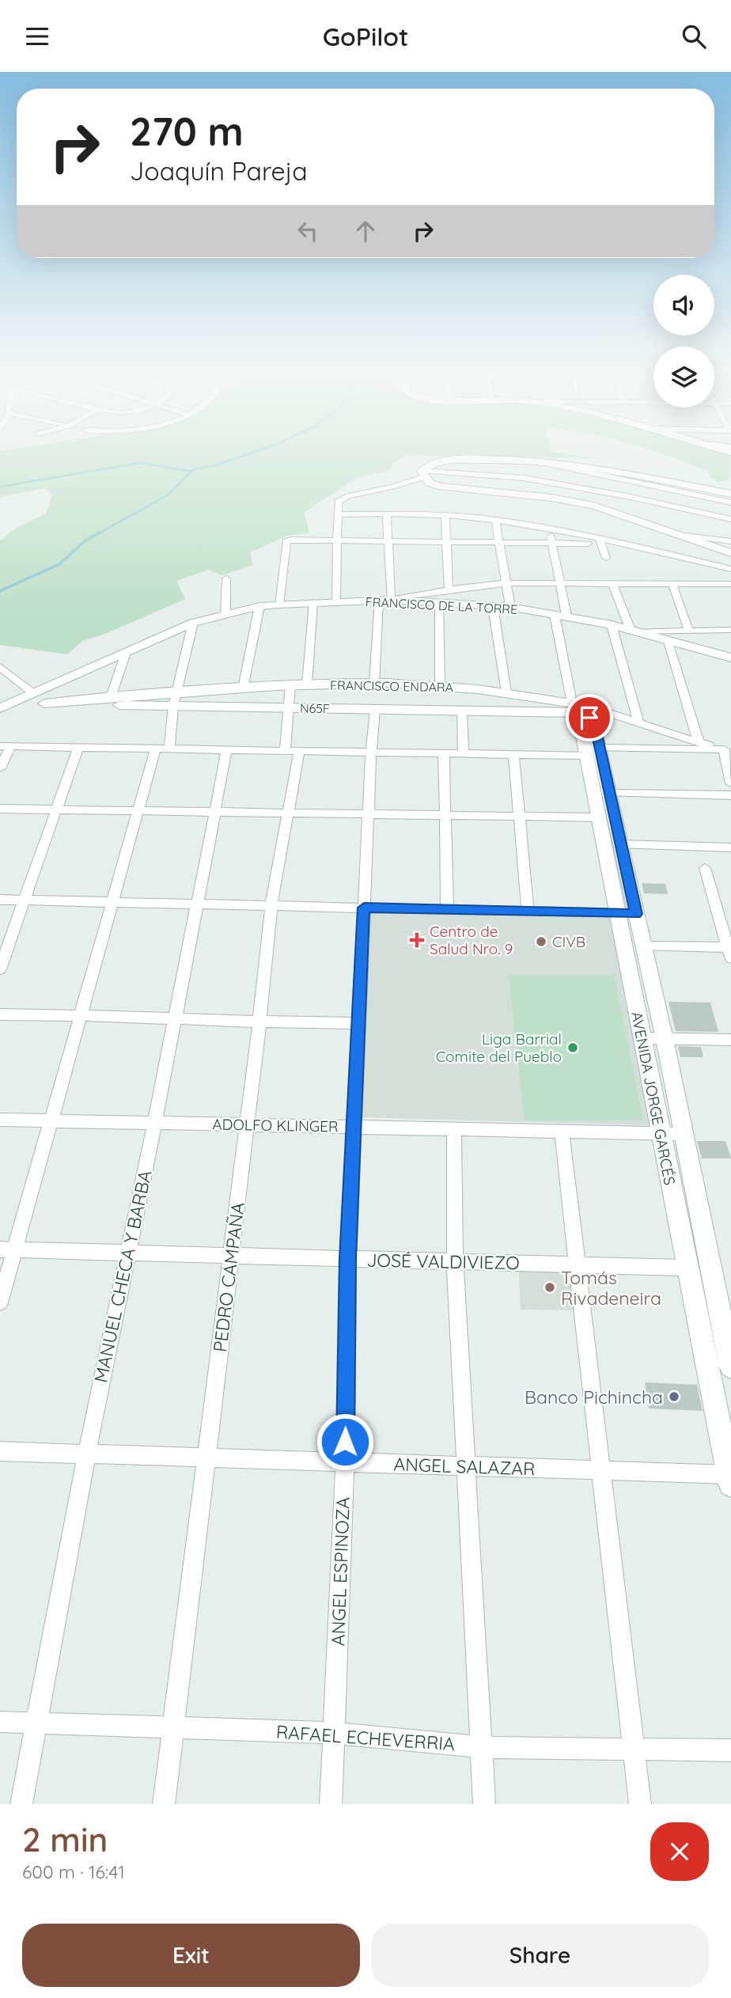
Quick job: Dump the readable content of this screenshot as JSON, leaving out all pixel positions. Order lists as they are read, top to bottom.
{
  "streets": {
    "street": [
      "FRANCISCO DE LA TORRE",
      "FRANCISCO ENDARA",
      "N65F",
      "AVENIDA JORGE GARCÉS",
      "ADOLFO KLINGER",
      "JOSÉ VALDIVIEZO",
      "MANUEL CHECA Y BARBA",
      "PEDRO CAMPAÑA",
      "ANGEL SALAZAR",
      "ANGEL ESPINOZA",
      "RAFAEL ECHEVERRIA"
    ]
  },
  "crossings": [
    ["FRANCISCO ENDARA", "N65F"],
    ["FRANCISCO ENDARA", "AVENIDA JORGE GARCÉS"],
    ["N65F", "AVENIDA JORGE GARCÉS"],
    ["AVENIDA JORGE GARCÉS", "ADOLFO KLINGER"],
    ["AVENIDA JORGE GARCÉS", "JOSÉ VALDIVIEZO"],
    ["AVENIDA JORGE GARCÉS", "ANGEL SALAZAR"],
    ["ADOLFO KLINGER", "MANUEL CHECA Y BARBA"],
    ["ADOLFO KLINGER", "PEDRO CAMPAÑA"],
    ["ADOLFO KLINGER", "ANGEL ESPINOZA"],
    ["JOSÉ VALDIVIEZO", "MANUEL CHECA Y BARBA"],
    ["JOSÉ VALDIVIEZO", "PEDRO CAMPAÑA"],
    ["JOSÉ VALDIVIEZO", "ANGEL ESPINOZA"],
    ["MANUEL CHECA Y BARBA", "ANGEL SALAZAR"],
    ["MANUEL CHECA Y BARBA", "RAFAEL ECHEVERRIA"],
    ["PEDRO CAMPAÑA", "ANGEL SALAZAR"],
    ["PEDRO CAMPAÑA", "RAFAEL ECHEVERRIA"],
    ["ANGEL SALAZAR", "ANGEL ESPINOZA"],
    ["ANGEL ESPINOZA", "RAFAEL ECHEVERRIA"]
  ],
  "places": {
    "health": ["Centro de Salud Nro. 9"],
    "other": [
      "CIVB",
      "Liga Barrial Comite del Pueblo",
      "Tomás Rivadeneira",
      "Banco Pichincha"
    ]
  },
  "page": {
    "header": "GoPilot",
    "turn": ["270 m", "Joaquín Pareja"],
    "heading": ["2 min", "600 m · 16:41"],
    "buttons": ["Exit", "Share"]
  }
}
